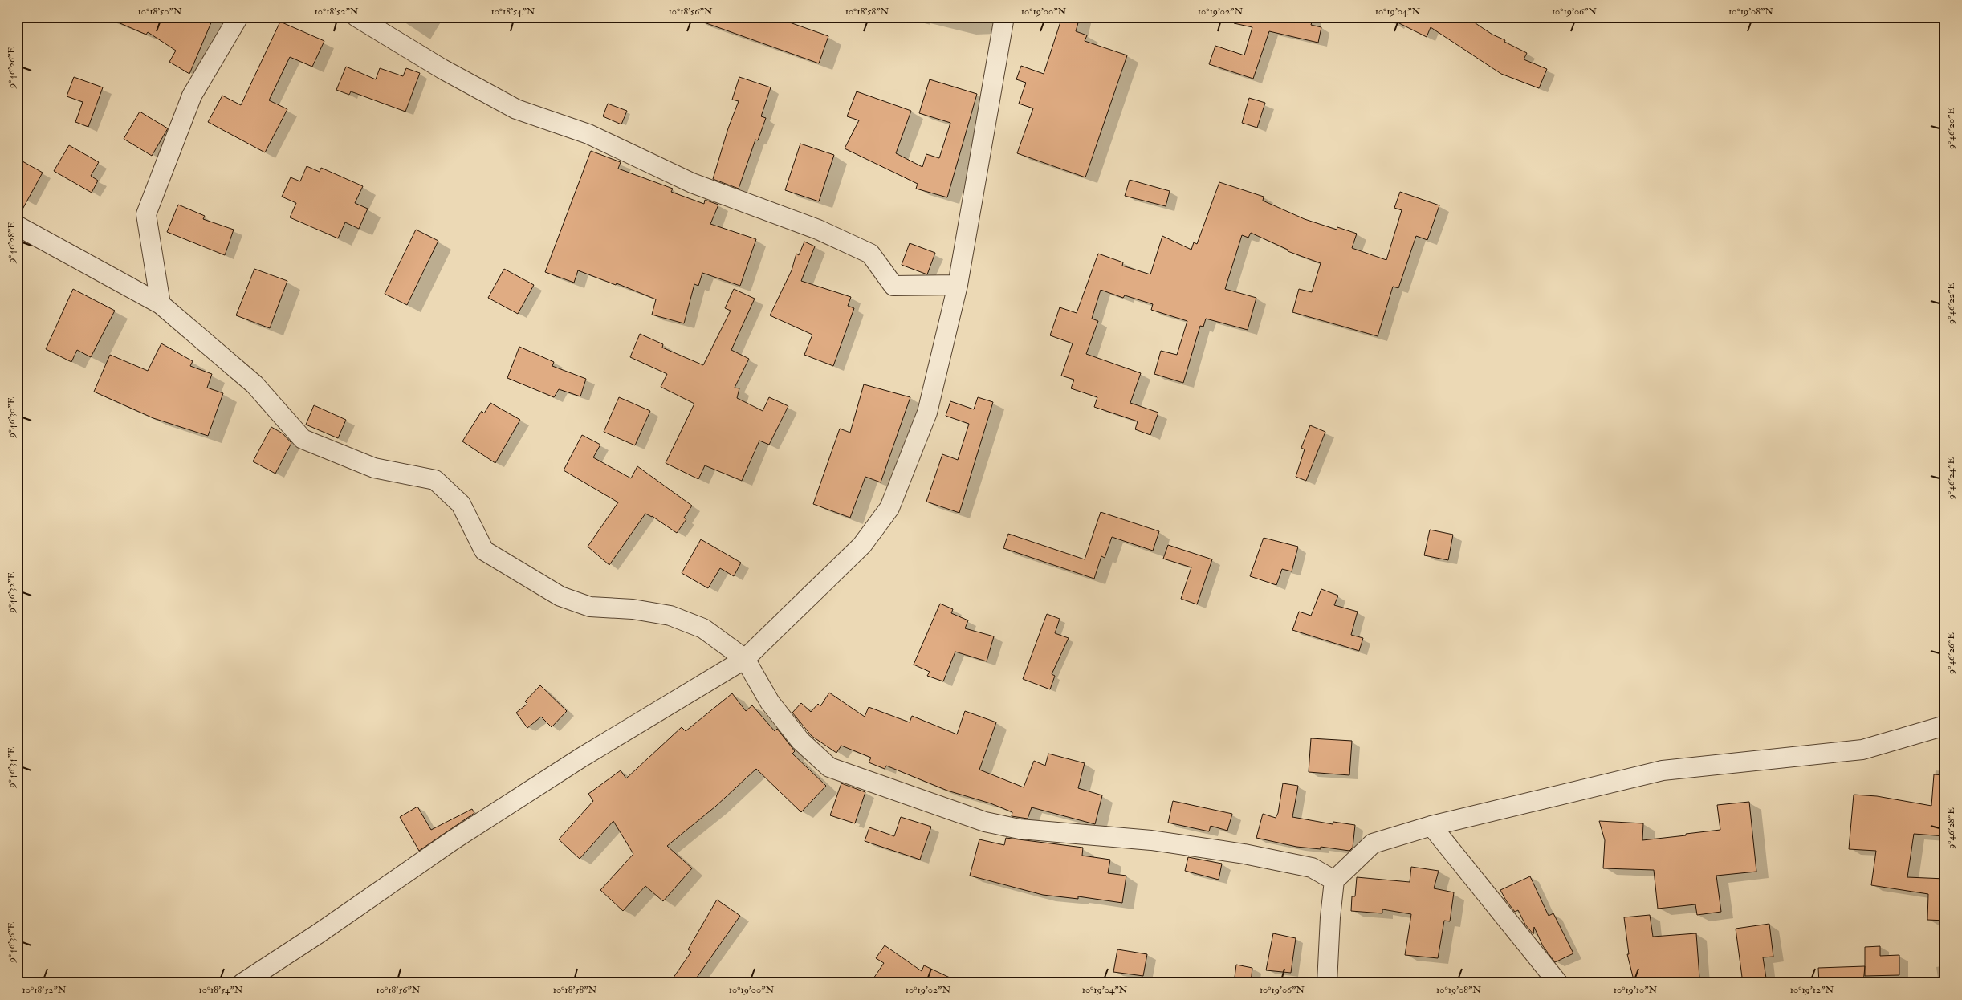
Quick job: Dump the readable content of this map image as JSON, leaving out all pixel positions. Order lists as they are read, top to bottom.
{
  "coordinates": [
    "10°18'50\"N",
    "10°18'52\"N",
    "10°18'54\"N",
    "10°18'56\"N",
    "10°18'58\"N",
    "10°19'00\"N",
    "10°19'02\"N",
    "10°19'04\"N",
    "10°19'06\"N",
    "10°19'08\"N",
    "9°46'26\"E",
    "9°46'20\"E",
    "9°46'28\"E",
    "9°46'22\"E",
    "9°46'30\"E",
    "9°46'24\"E",
    "9°46'32\"E",
    "9°46'34\"E",
    "9°46'36\"E",
    "10°19'10\"N",
    "10°19'12\"N"
  ]
}
